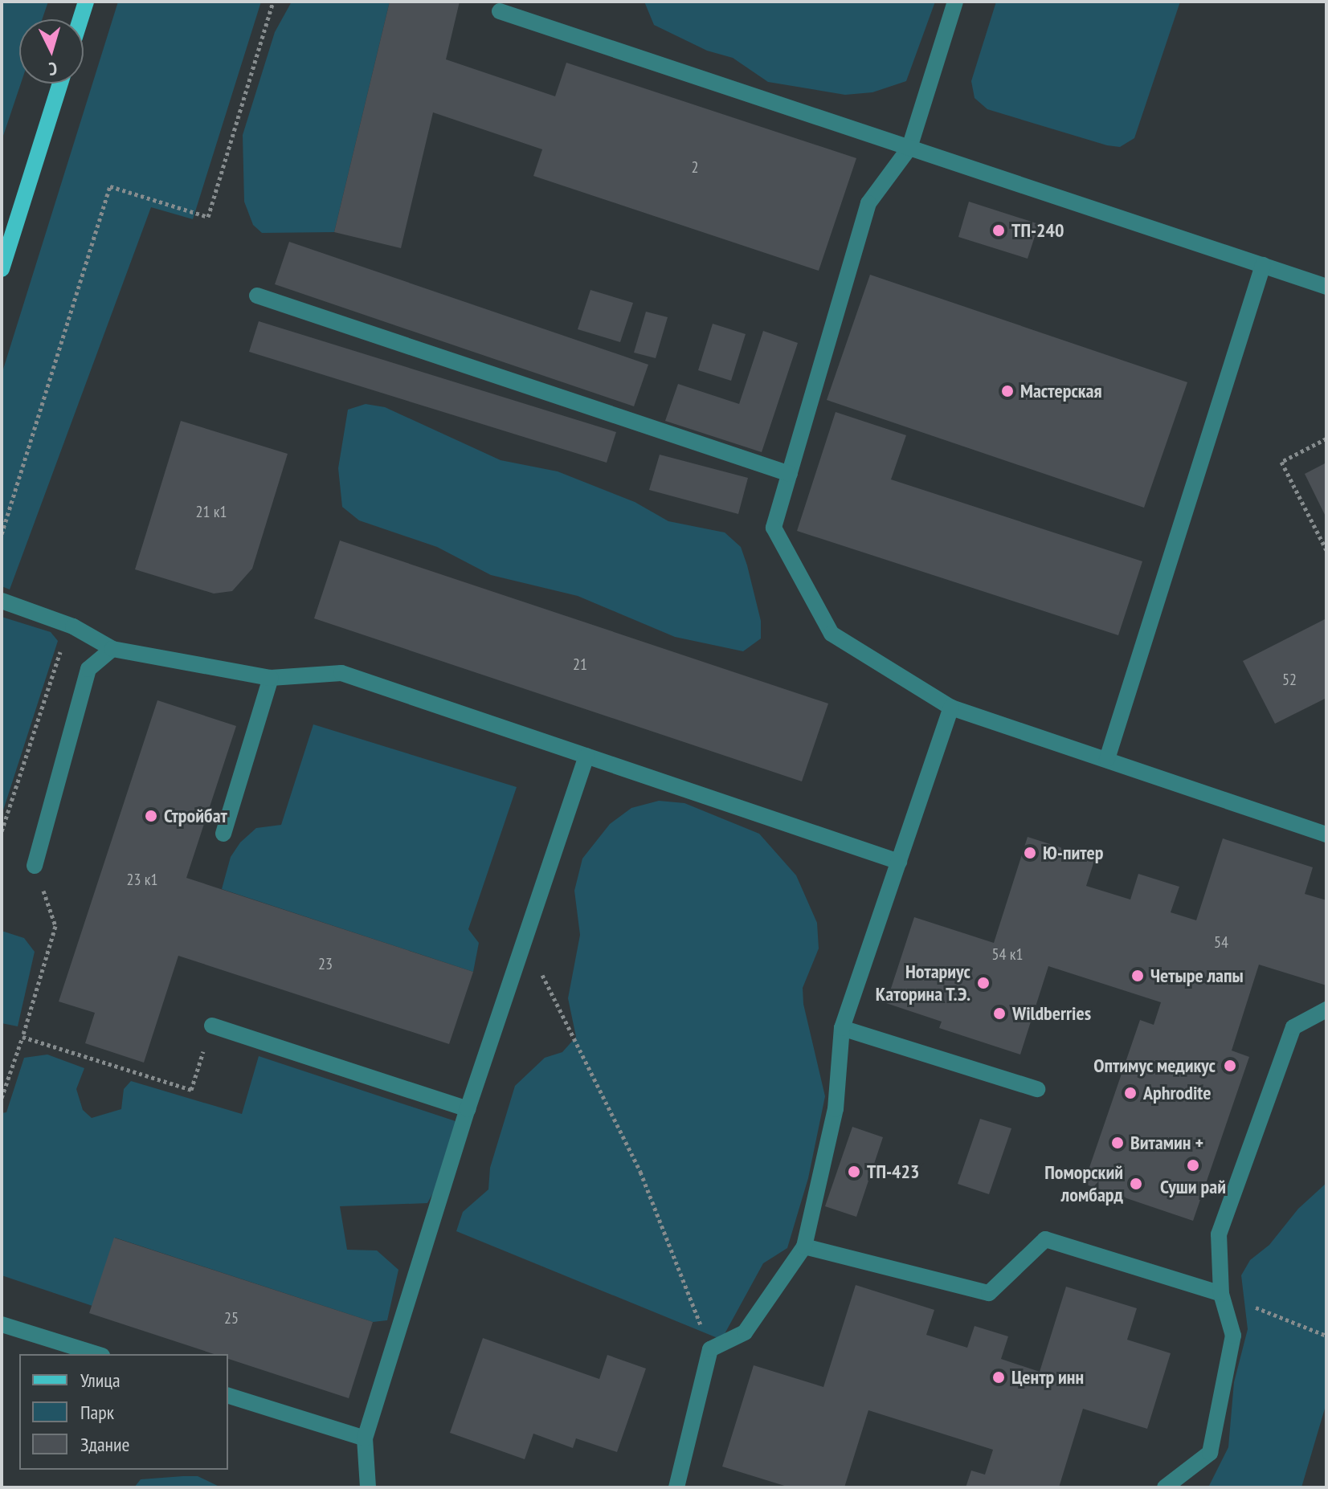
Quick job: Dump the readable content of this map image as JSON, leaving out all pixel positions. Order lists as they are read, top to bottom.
{
  "places": [
    "ТП-240",
    "Мастерская",
    "Стройбат",
    "Ю-питер",
    "Четыре лапы",
    "Нотариус Каторина Т.Э.",
    "Wildberries",
    "Оптимус медикус",
    "Aphrodite",
    "Витамин +",
    "Суши рай",
    "ТП-423",
    "Поморский ломбард",
    "Центр инн"
  ],
  "house_numbers": [
    "2",
    "21 к1",
    "21",
    "52",
    "23 к1",
    "54",
    "54 к1",
    "23",
    "25"
  ],
  "legend": ["Улица", "Парк", "Здание"],
  "north": "bottom"
}
